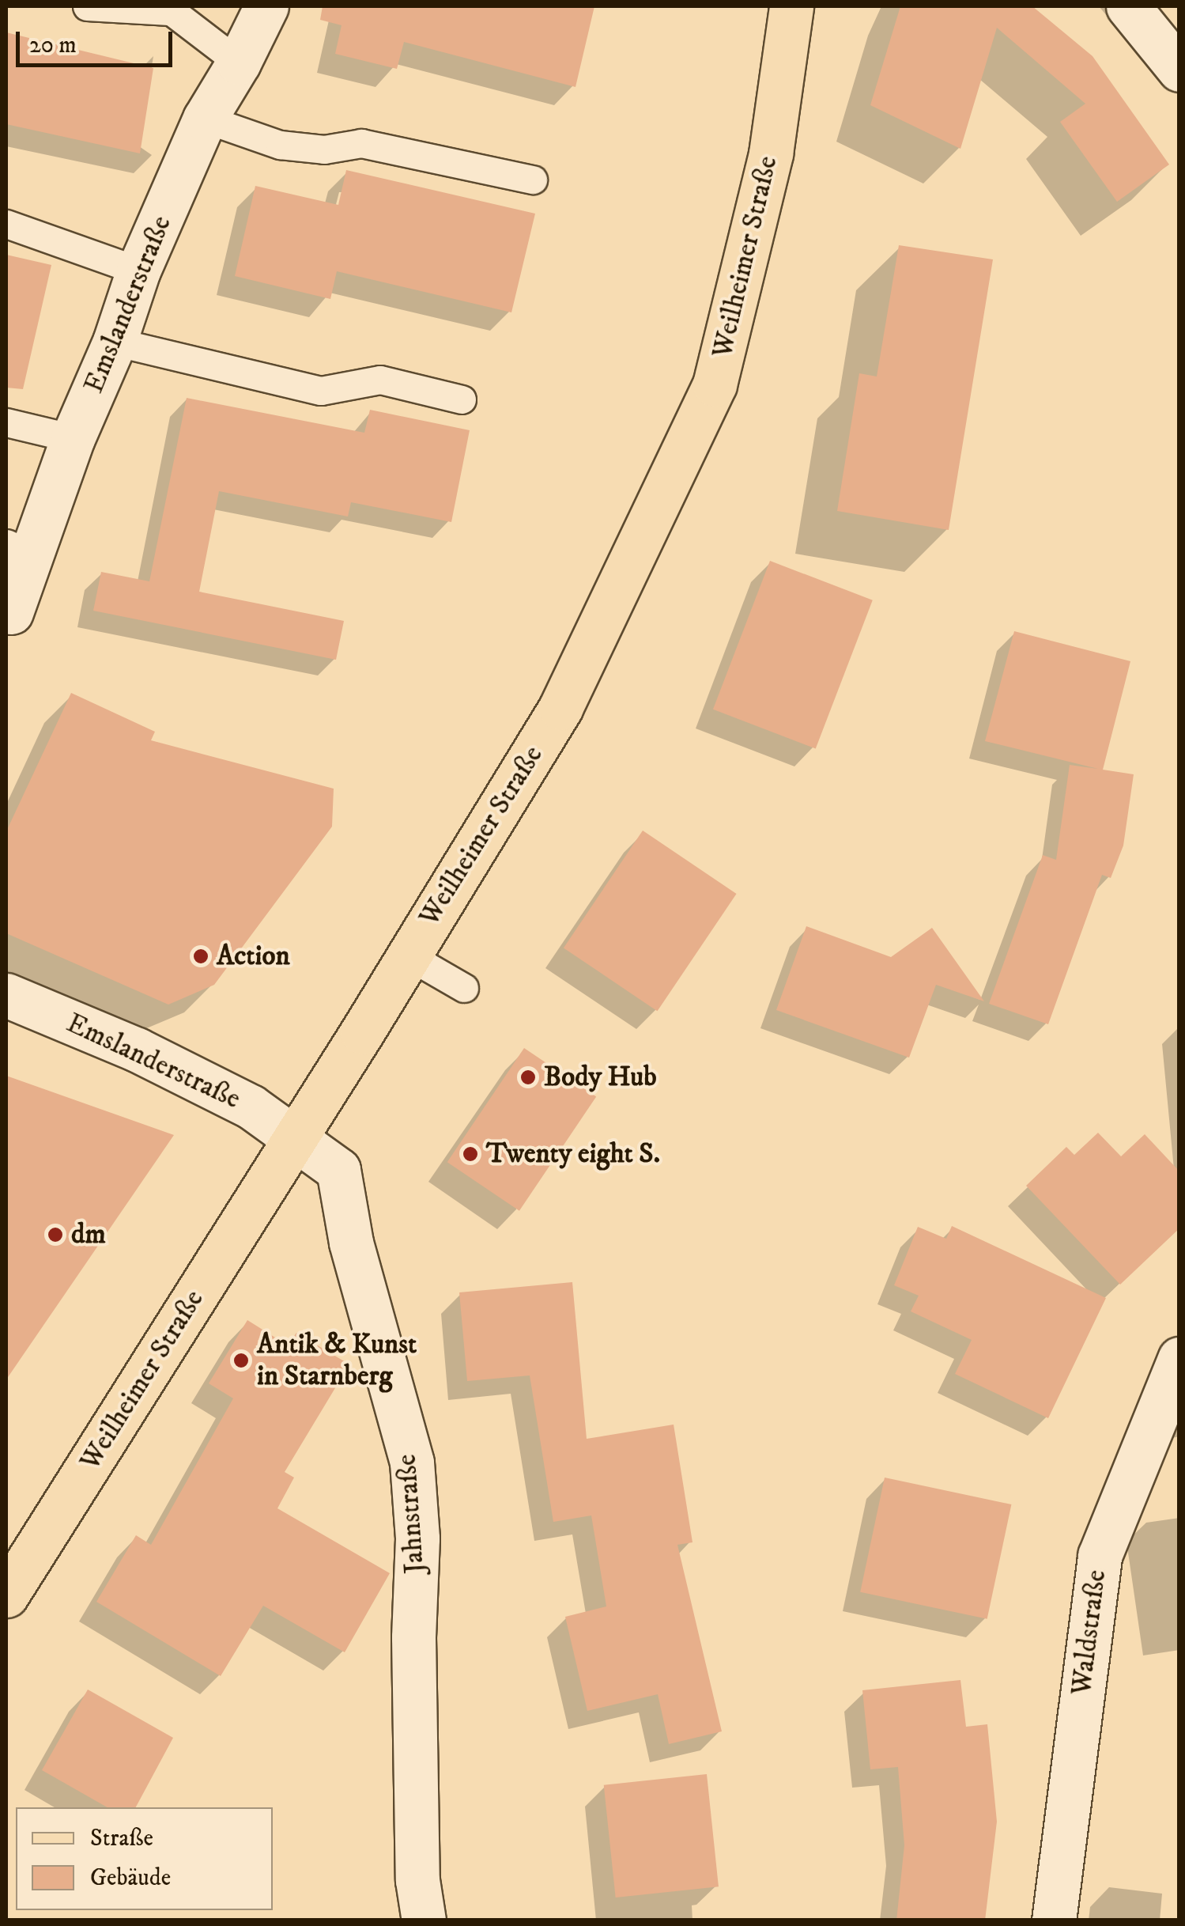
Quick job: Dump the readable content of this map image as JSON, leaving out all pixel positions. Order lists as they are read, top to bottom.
{
  "streets": {
    "main road": ["Weilheimer Straße"],
    "street": ["Emslanderstraße", "Jahnstraße", "Waldstraße"]
  },
  "crossings": [
    ["Weilheimer Straße", "Emslanderstraße"],
    ["Weilheimer Straße", "Jahnstraße"],
    ["Emslanderstraße", "Jahnstraße"]
  ],
  "places": [
    "Action",
    "Body Hub",
    "Twenty eight S.",
    "dm",
    "Antik & Kunst in Starnberg"
  ],
  "legend": ["Straße", "Gebäude"],
  "scale_bar": "20 m"
}
